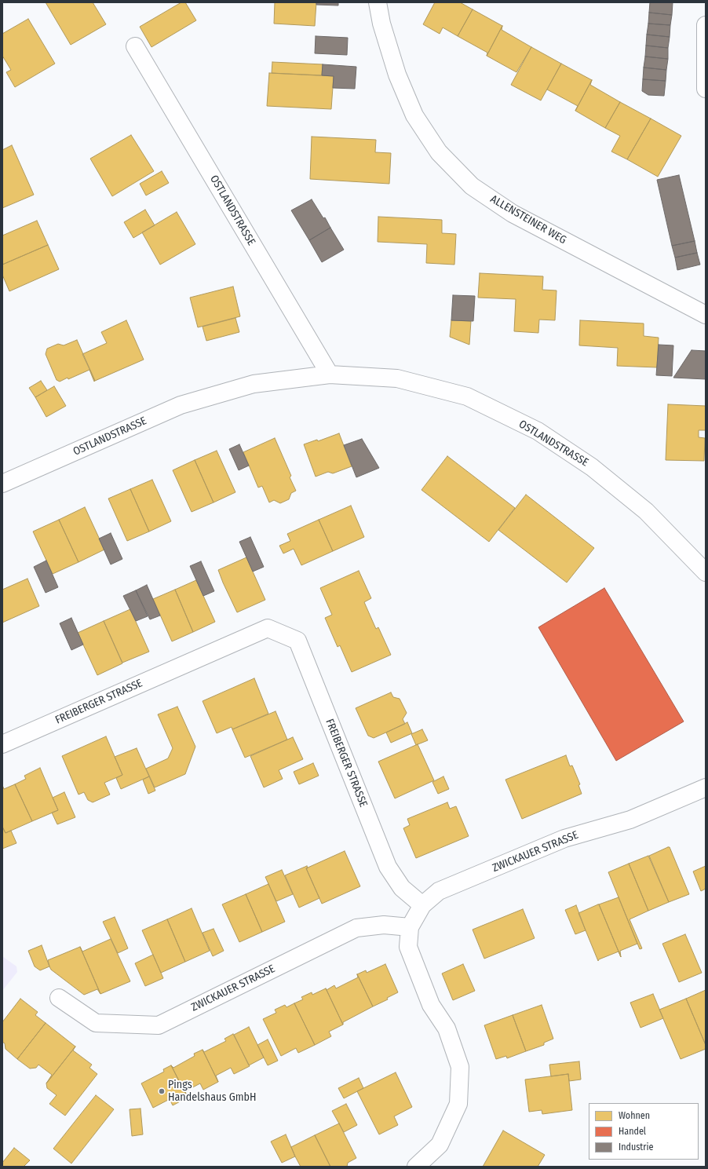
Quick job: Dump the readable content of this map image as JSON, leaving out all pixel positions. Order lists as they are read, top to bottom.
{
  "streets": {
    "street": [
      "OSTLANDSTRASSE",
      "ALLENSTEINER WEG",
      "FREIBERGER STRASSE",
      "ZWICKAUER STRASSE"
    ]
  },
  "crossings": [
    ["FREIBERGER STRASSE", "ZWICKAUER STRASSE"]
  ],
  "places": ["Pings Handelshaus GmbH"],
  "legend": ["Wohnen", "Handel", "Industrie"]
}
